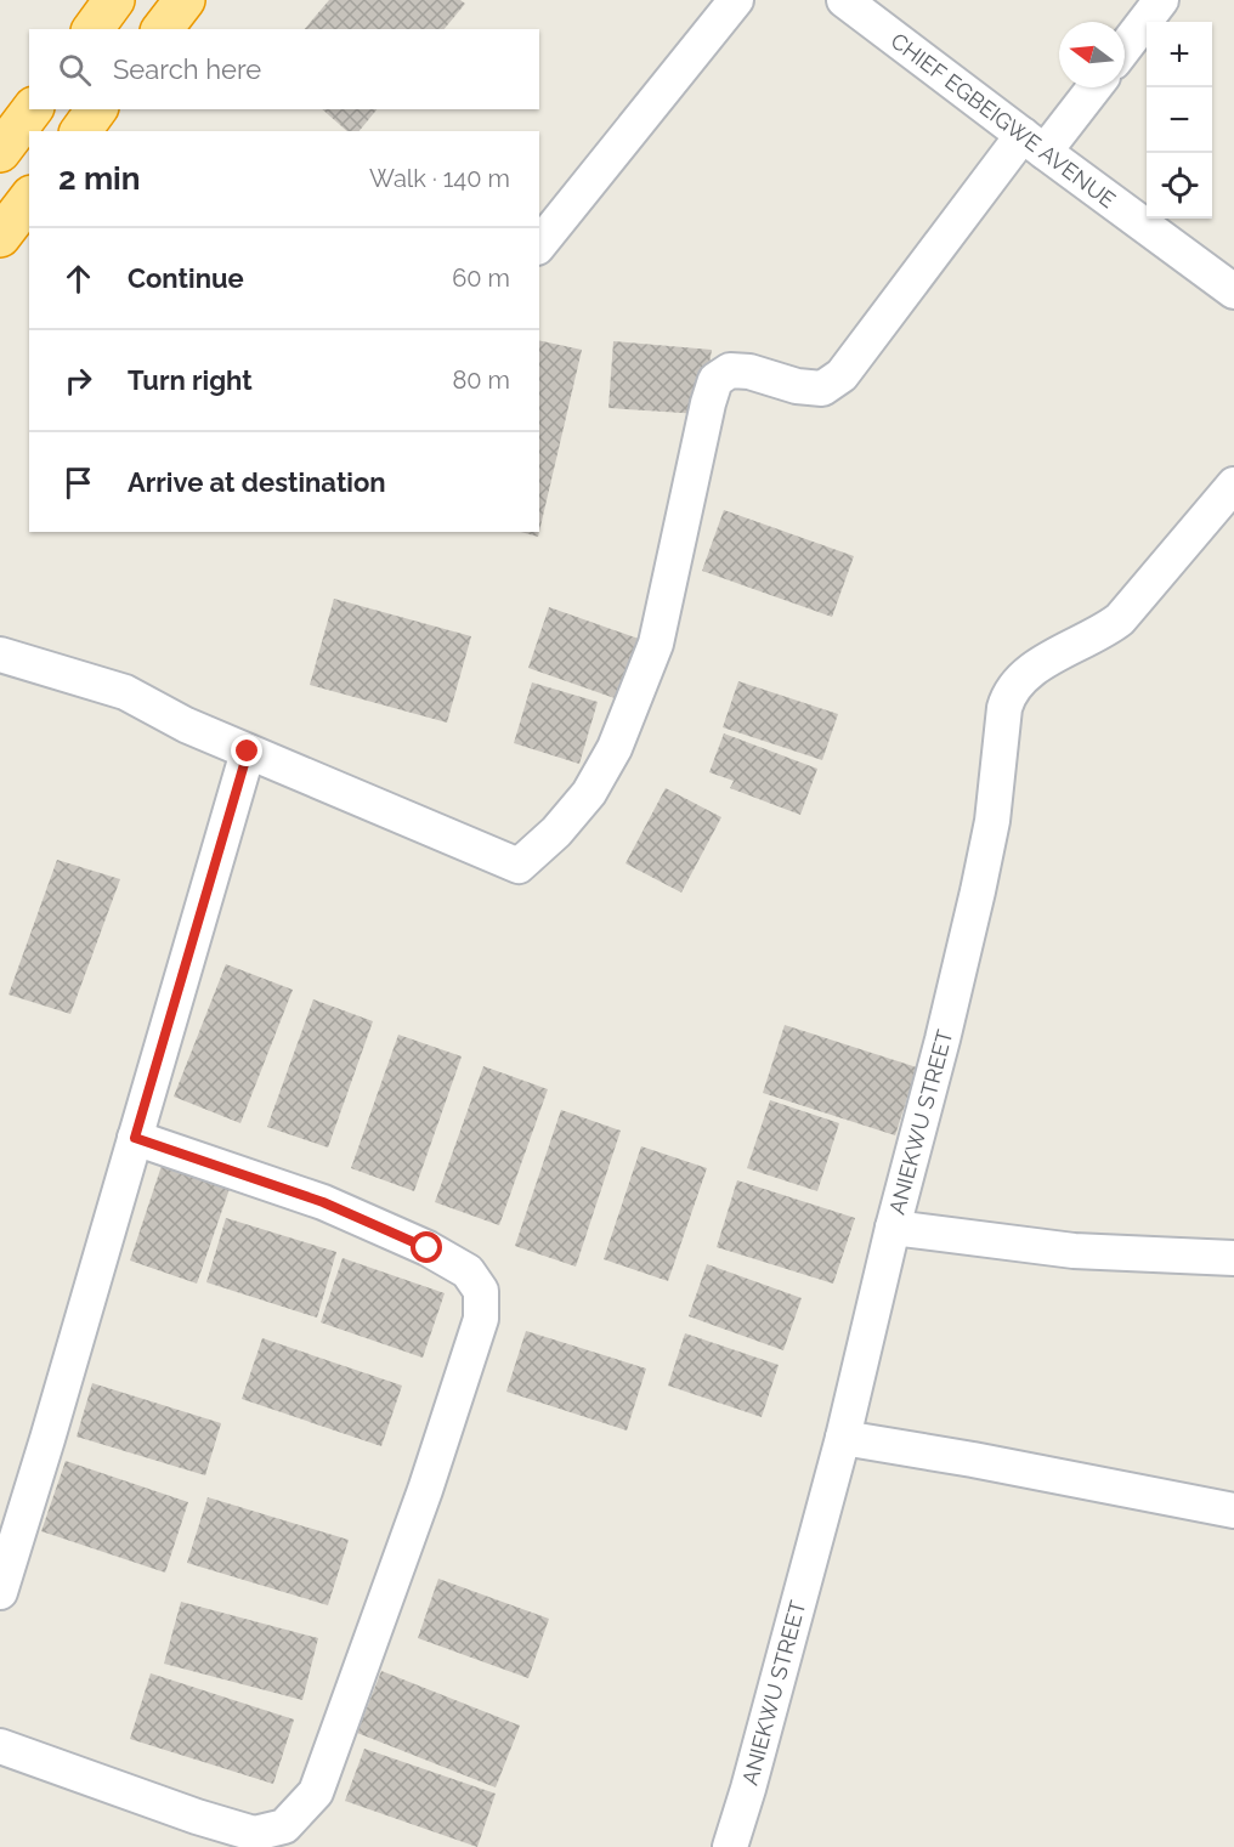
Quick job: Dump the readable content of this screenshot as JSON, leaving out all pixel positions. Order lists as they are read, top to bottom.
{
  "streets": {
    "street": ["CHIEF EGBEIGWE AVENUE", "ANIEKWU STREET"]
  },
  "north": "left",
  "page": {
    "map_buttons": ["+", "−"],
    "search": "Search here",
    "heading": ["2 min", "Walk · 140 m"],
    "list": [
      ["Continue", "60 m"],
      ["Turn right", "80 m"],
      "Arrive at destination"
    ]
  }
}
